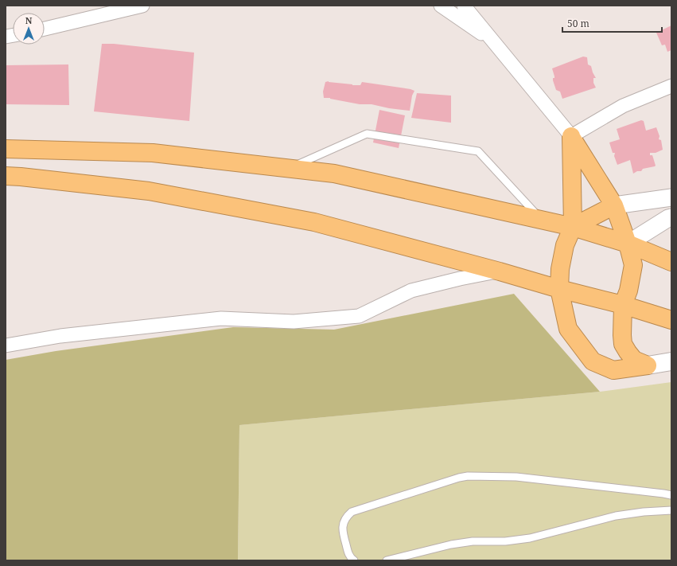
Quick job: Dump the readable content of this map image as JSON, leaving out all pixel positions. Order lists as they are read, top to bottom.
{
  "scale_bar": "50 m",
  "north": "top"
}
